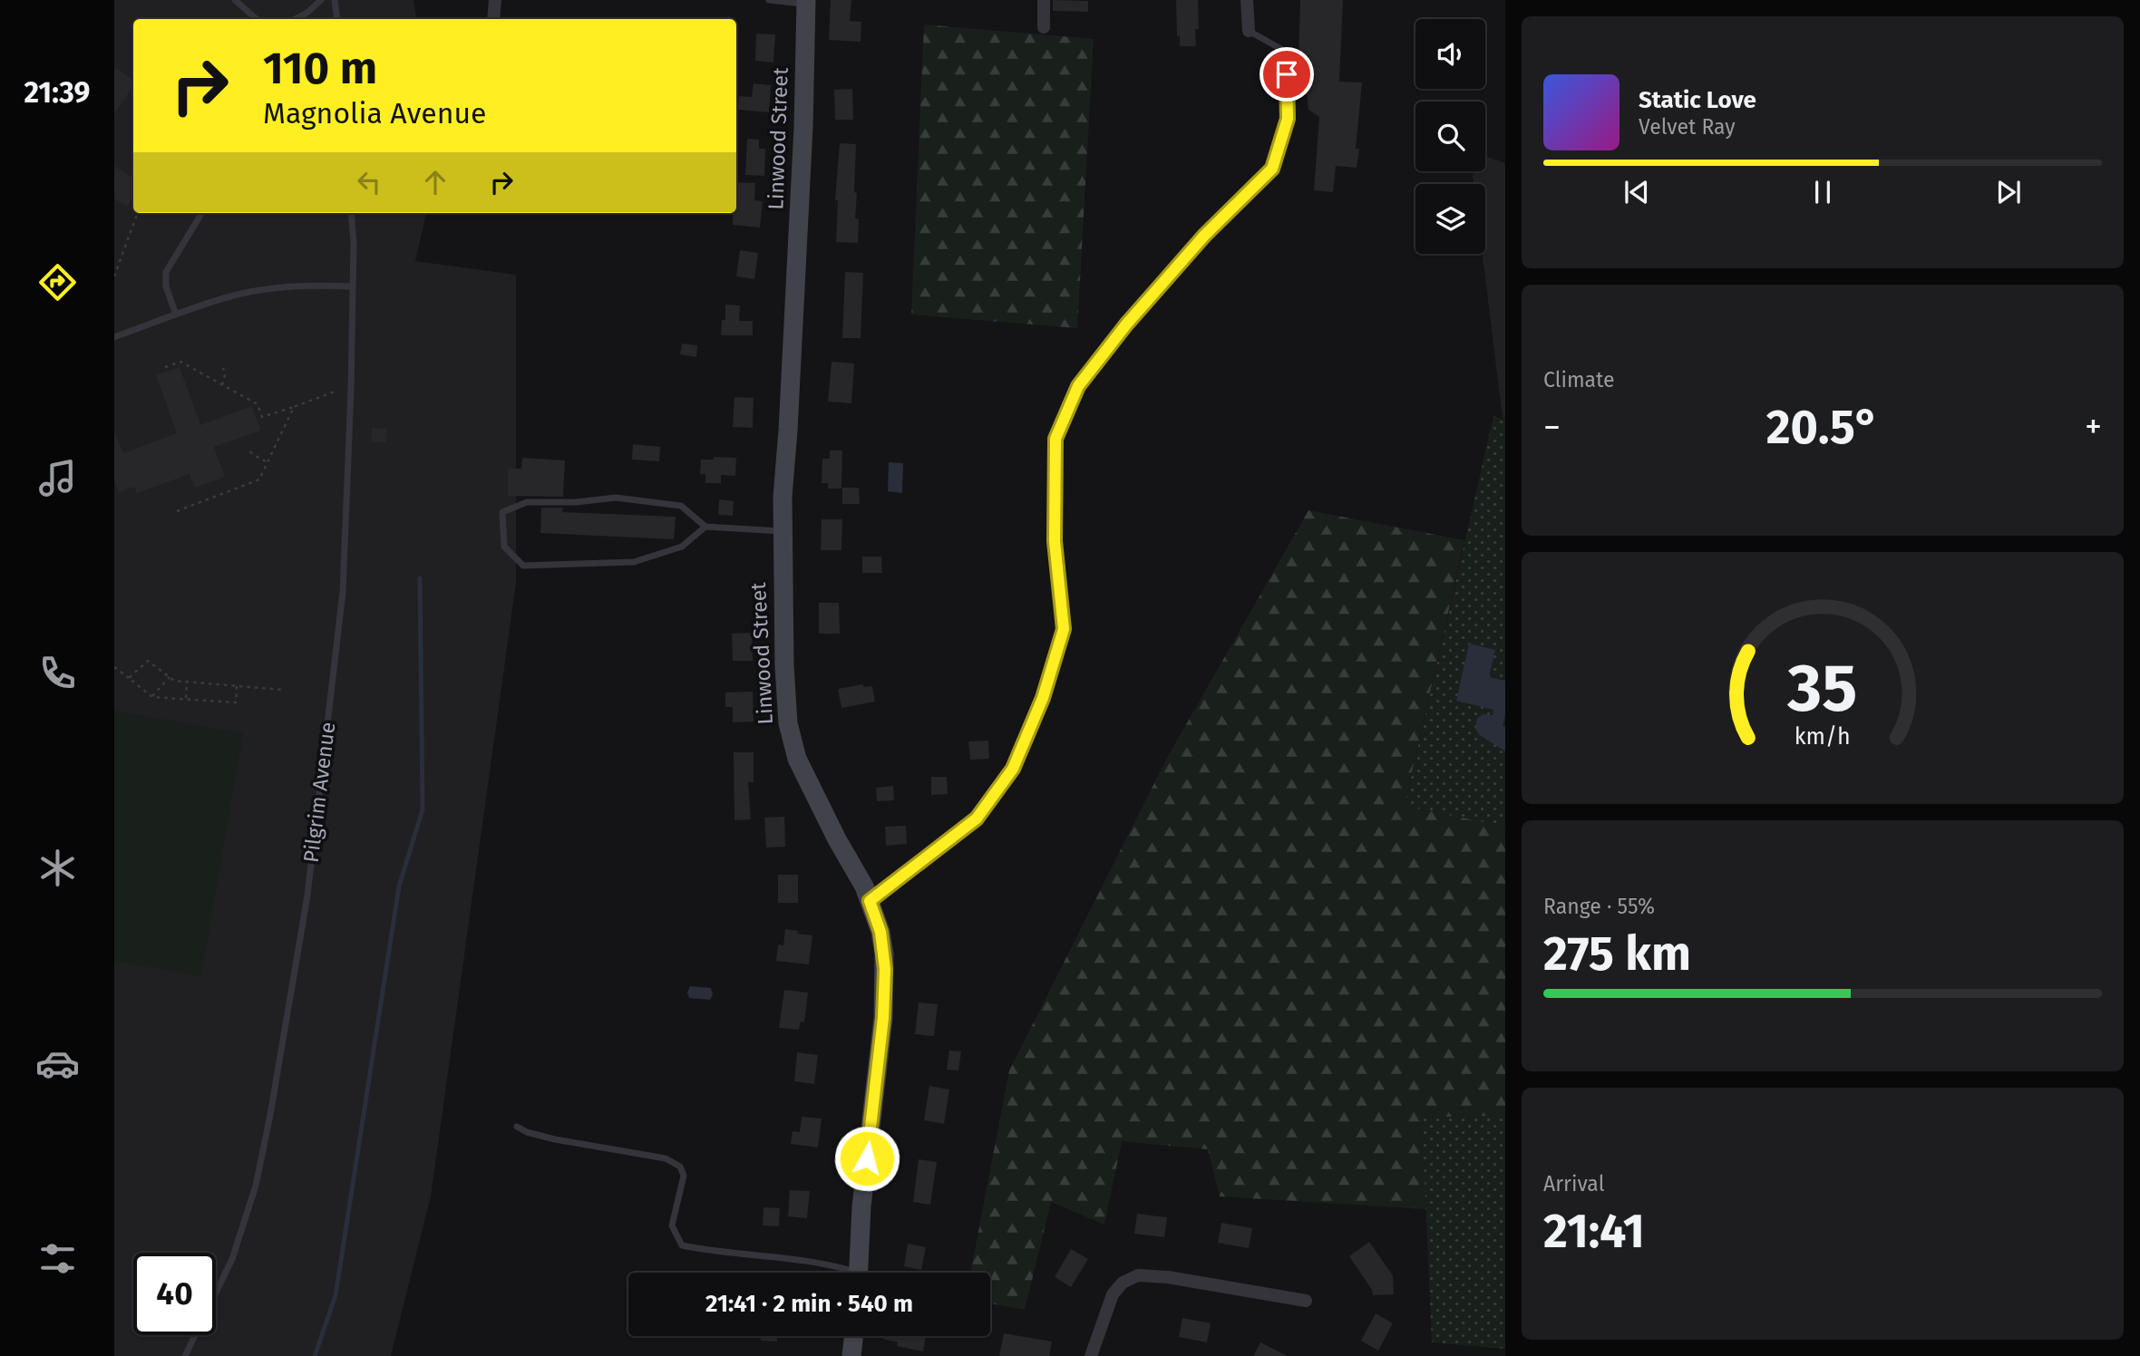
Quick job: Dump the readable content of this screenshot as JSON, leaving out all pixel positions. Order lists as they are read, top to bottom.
{
  "streets": {
    "street": ["Linwood Street"],
    "lane": ["Pilgrim Avenue"]
  },
  "page": {
    "tabs": "21:39",
    "turn": ["110 m", "Magnolia Avenue"],
    "song": ["Static Love", "Velvet Ray"],
    "tile": [
      "Climate",
      ["Range · 55%", "275 km"],
      ["Arrival", "21:41"]
    ],
    "heat": ["−", "20.5°", "+"],
    "limit": "40",
    "trip": "21:41 · 2 min · 540 m",
    "gauge": ["35", "km/h"]
  }
}
